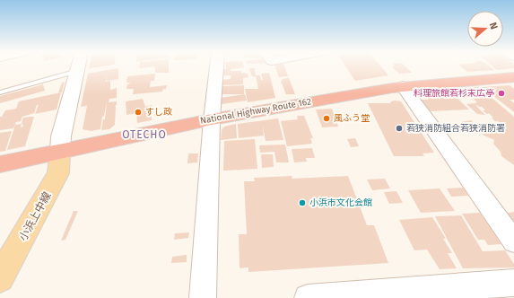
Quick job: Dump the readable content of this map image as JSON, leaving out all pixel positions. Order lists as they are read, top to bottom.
{
  "streets": {
    "highway": ["National Highway Route 162"],
    "main road": ["小浜上中線"]
  },
  "crossings": [
    ["National Highway Route 162", "小浜上中線"]
  ],
  "districts": ["OTECHO"],
  "places": [
    "料理旅館若杉末広亭",
    "すし政",
    "風ふう堂",
    "若狭消防組合若狭消防署",
    "小浜市文化会館"
  ],
  "north": "right"
}
